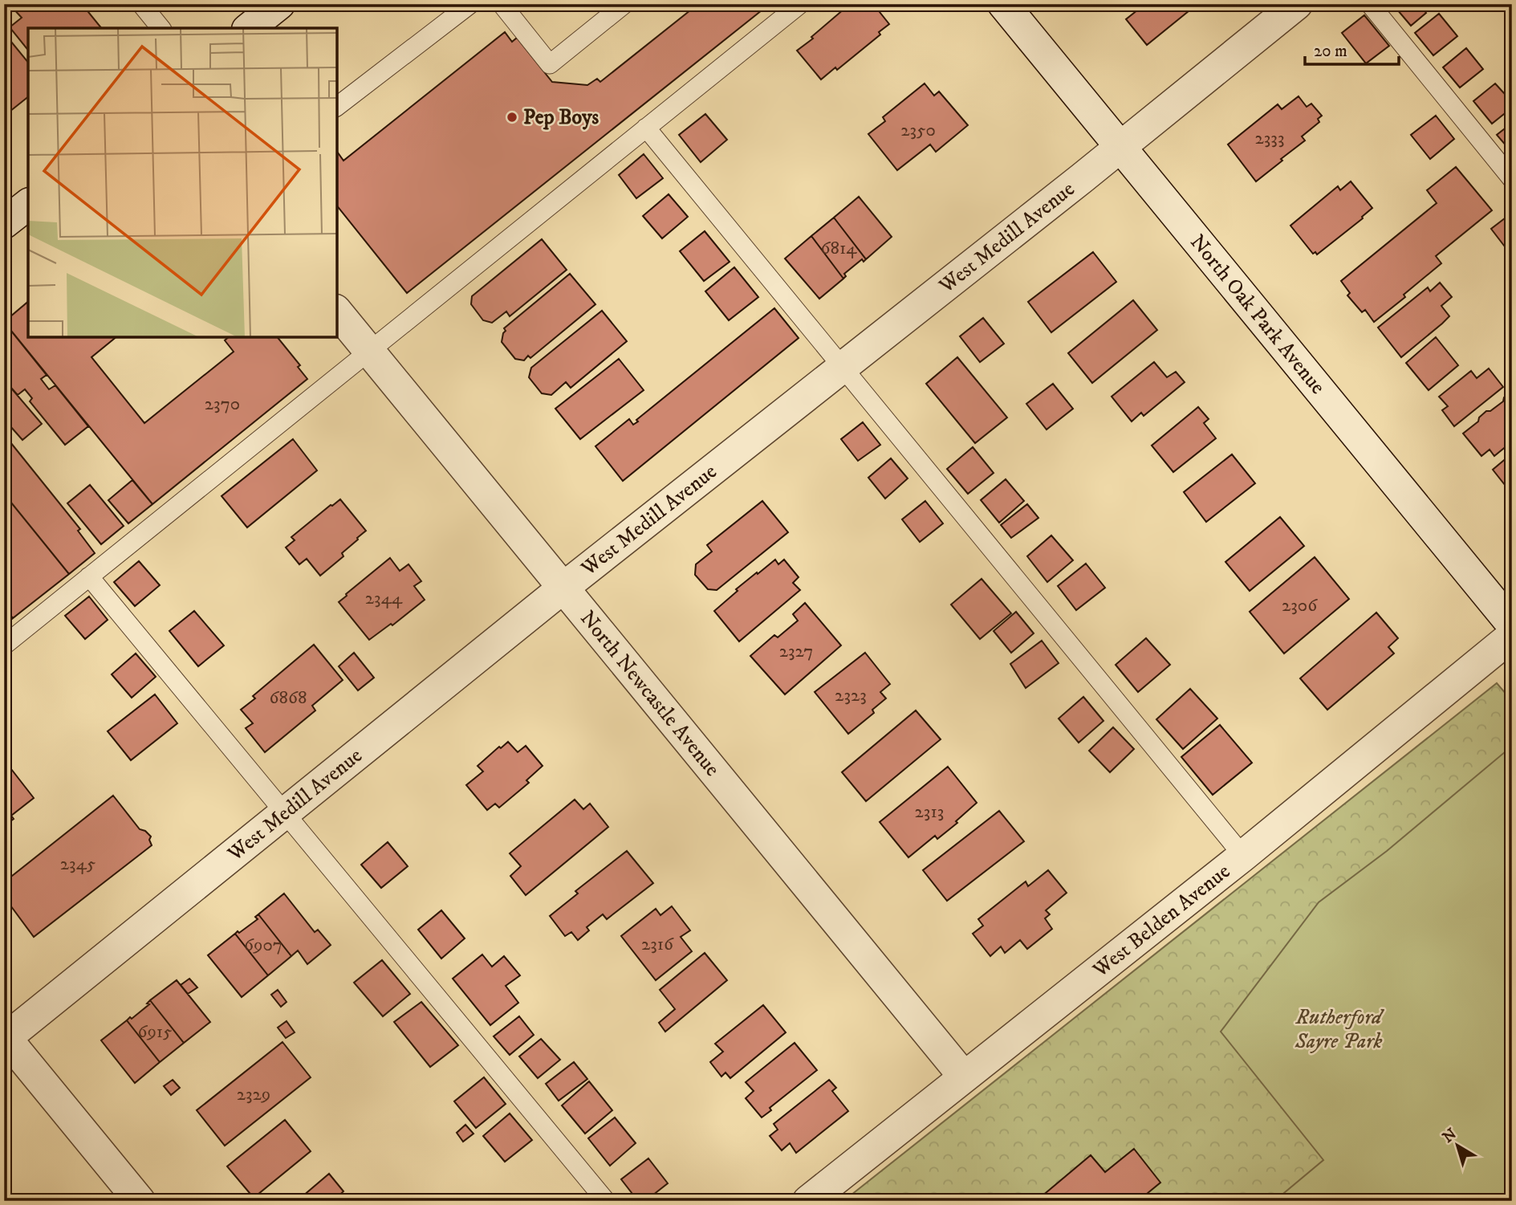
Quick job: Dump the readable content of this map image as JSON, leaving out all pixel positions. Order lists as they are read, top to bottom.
{
  "streets": {
    "street": [
      "West Medill Avenue",
      "North Oak Park Avenue",
      "North Newcastle Avenue",
      "West Belden Avenue"
    ]
  },
  "crossings": [
    ["West Medill Avenue", "North Oak Park Avenue"],
    ["West Medill Avenue", "North Newcastle Avenue"],
    ["North Newcastle Avenue", "West Belden Avenue"]
  ],
  "parks": ["Rutherford Sayre Park"],
  "places": ["Pep Boys"],
  "house_numbers": [
    "2350",
    "2333",
    "6814",
    "2370",
    "2344",
    "2306",
    "2327",
    "2323",
    "6868",
    "2313",
    "2345",
    "2316",
    "6907",
    "6915",
    "2329"
  ],
  "scale_bar": "20 m",
  "north": "top left"
}
